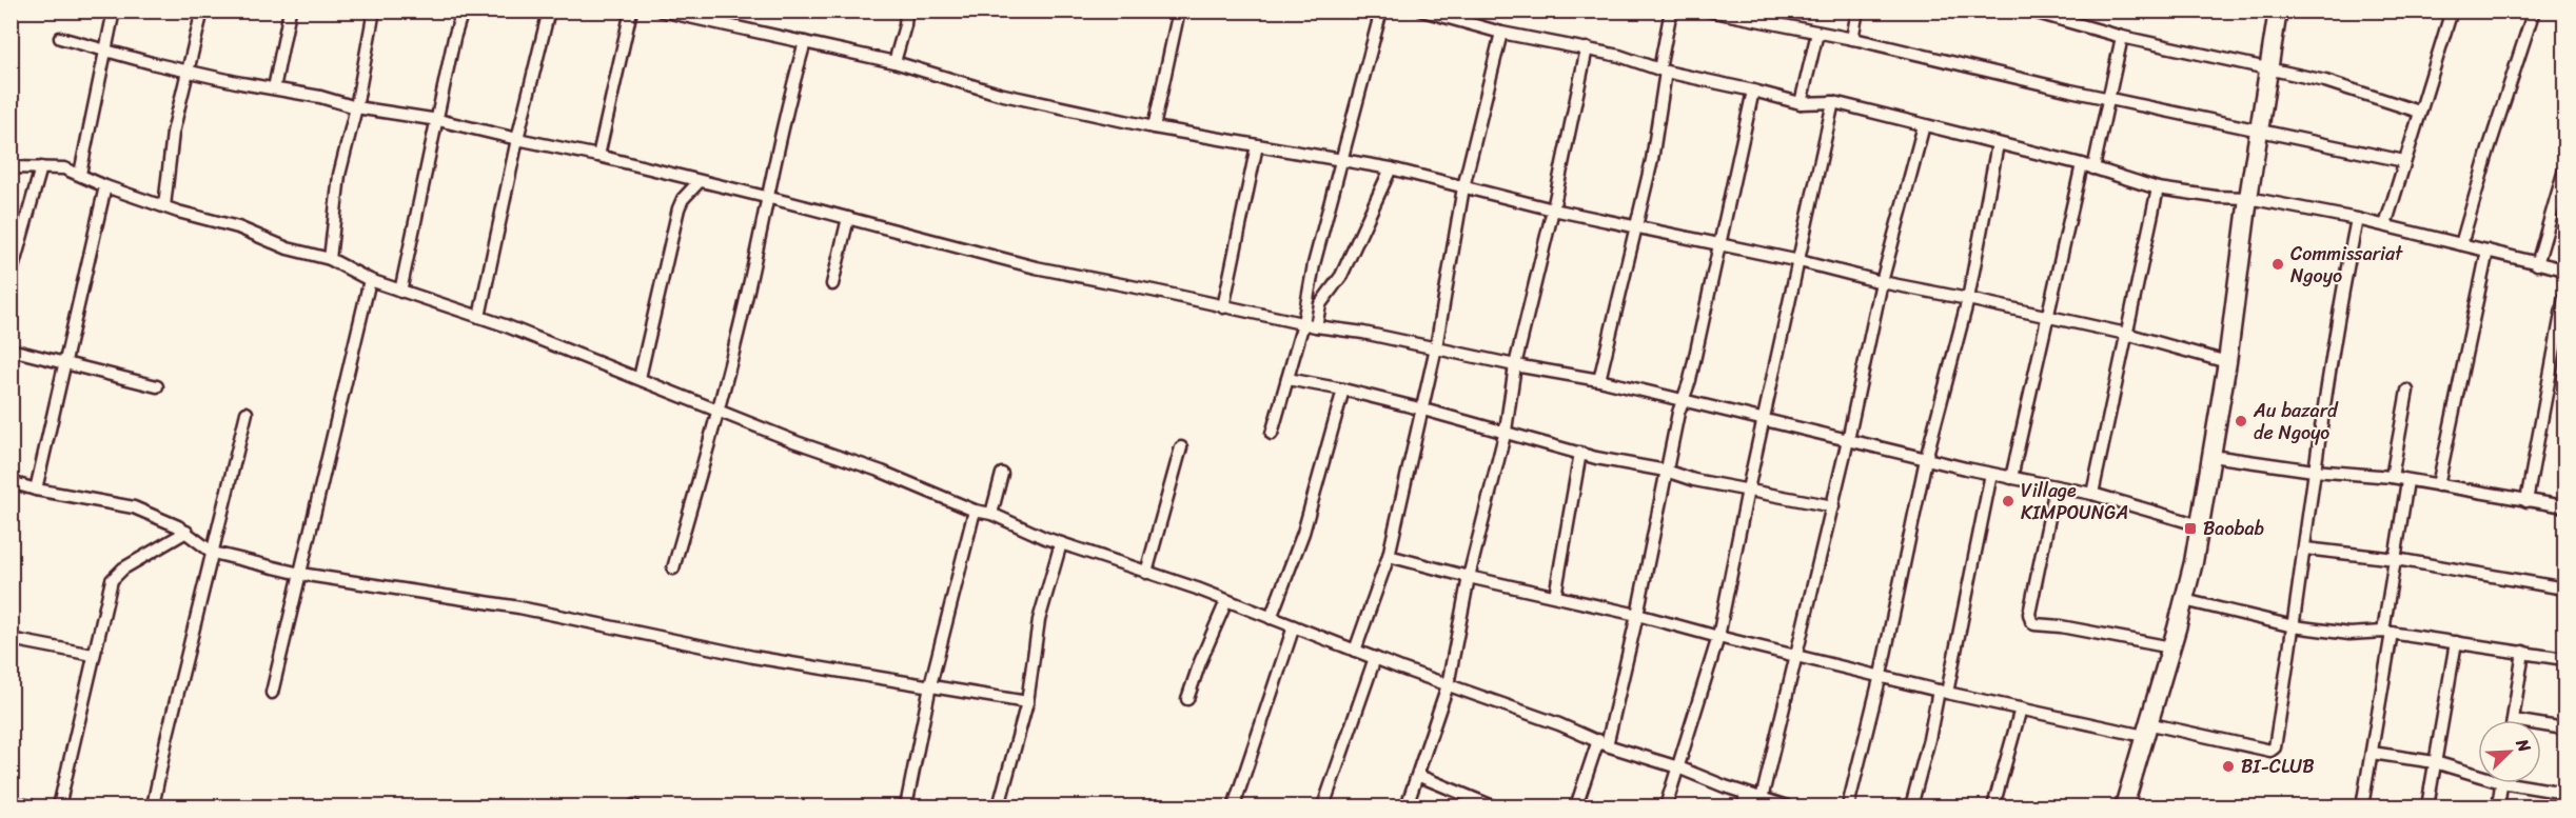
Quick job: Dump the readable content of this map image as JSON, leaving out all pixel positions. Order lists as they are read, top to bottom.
{
  "places": {
    "other": [
      "Commissariat Ngoyo",
      "Au bazard de Ngoyo",
      "Village KIMPOUNGA",
      "BI-CLUB"
    ],
    "transit": ["Baobab"]
  },
  "north": "top right"
}
